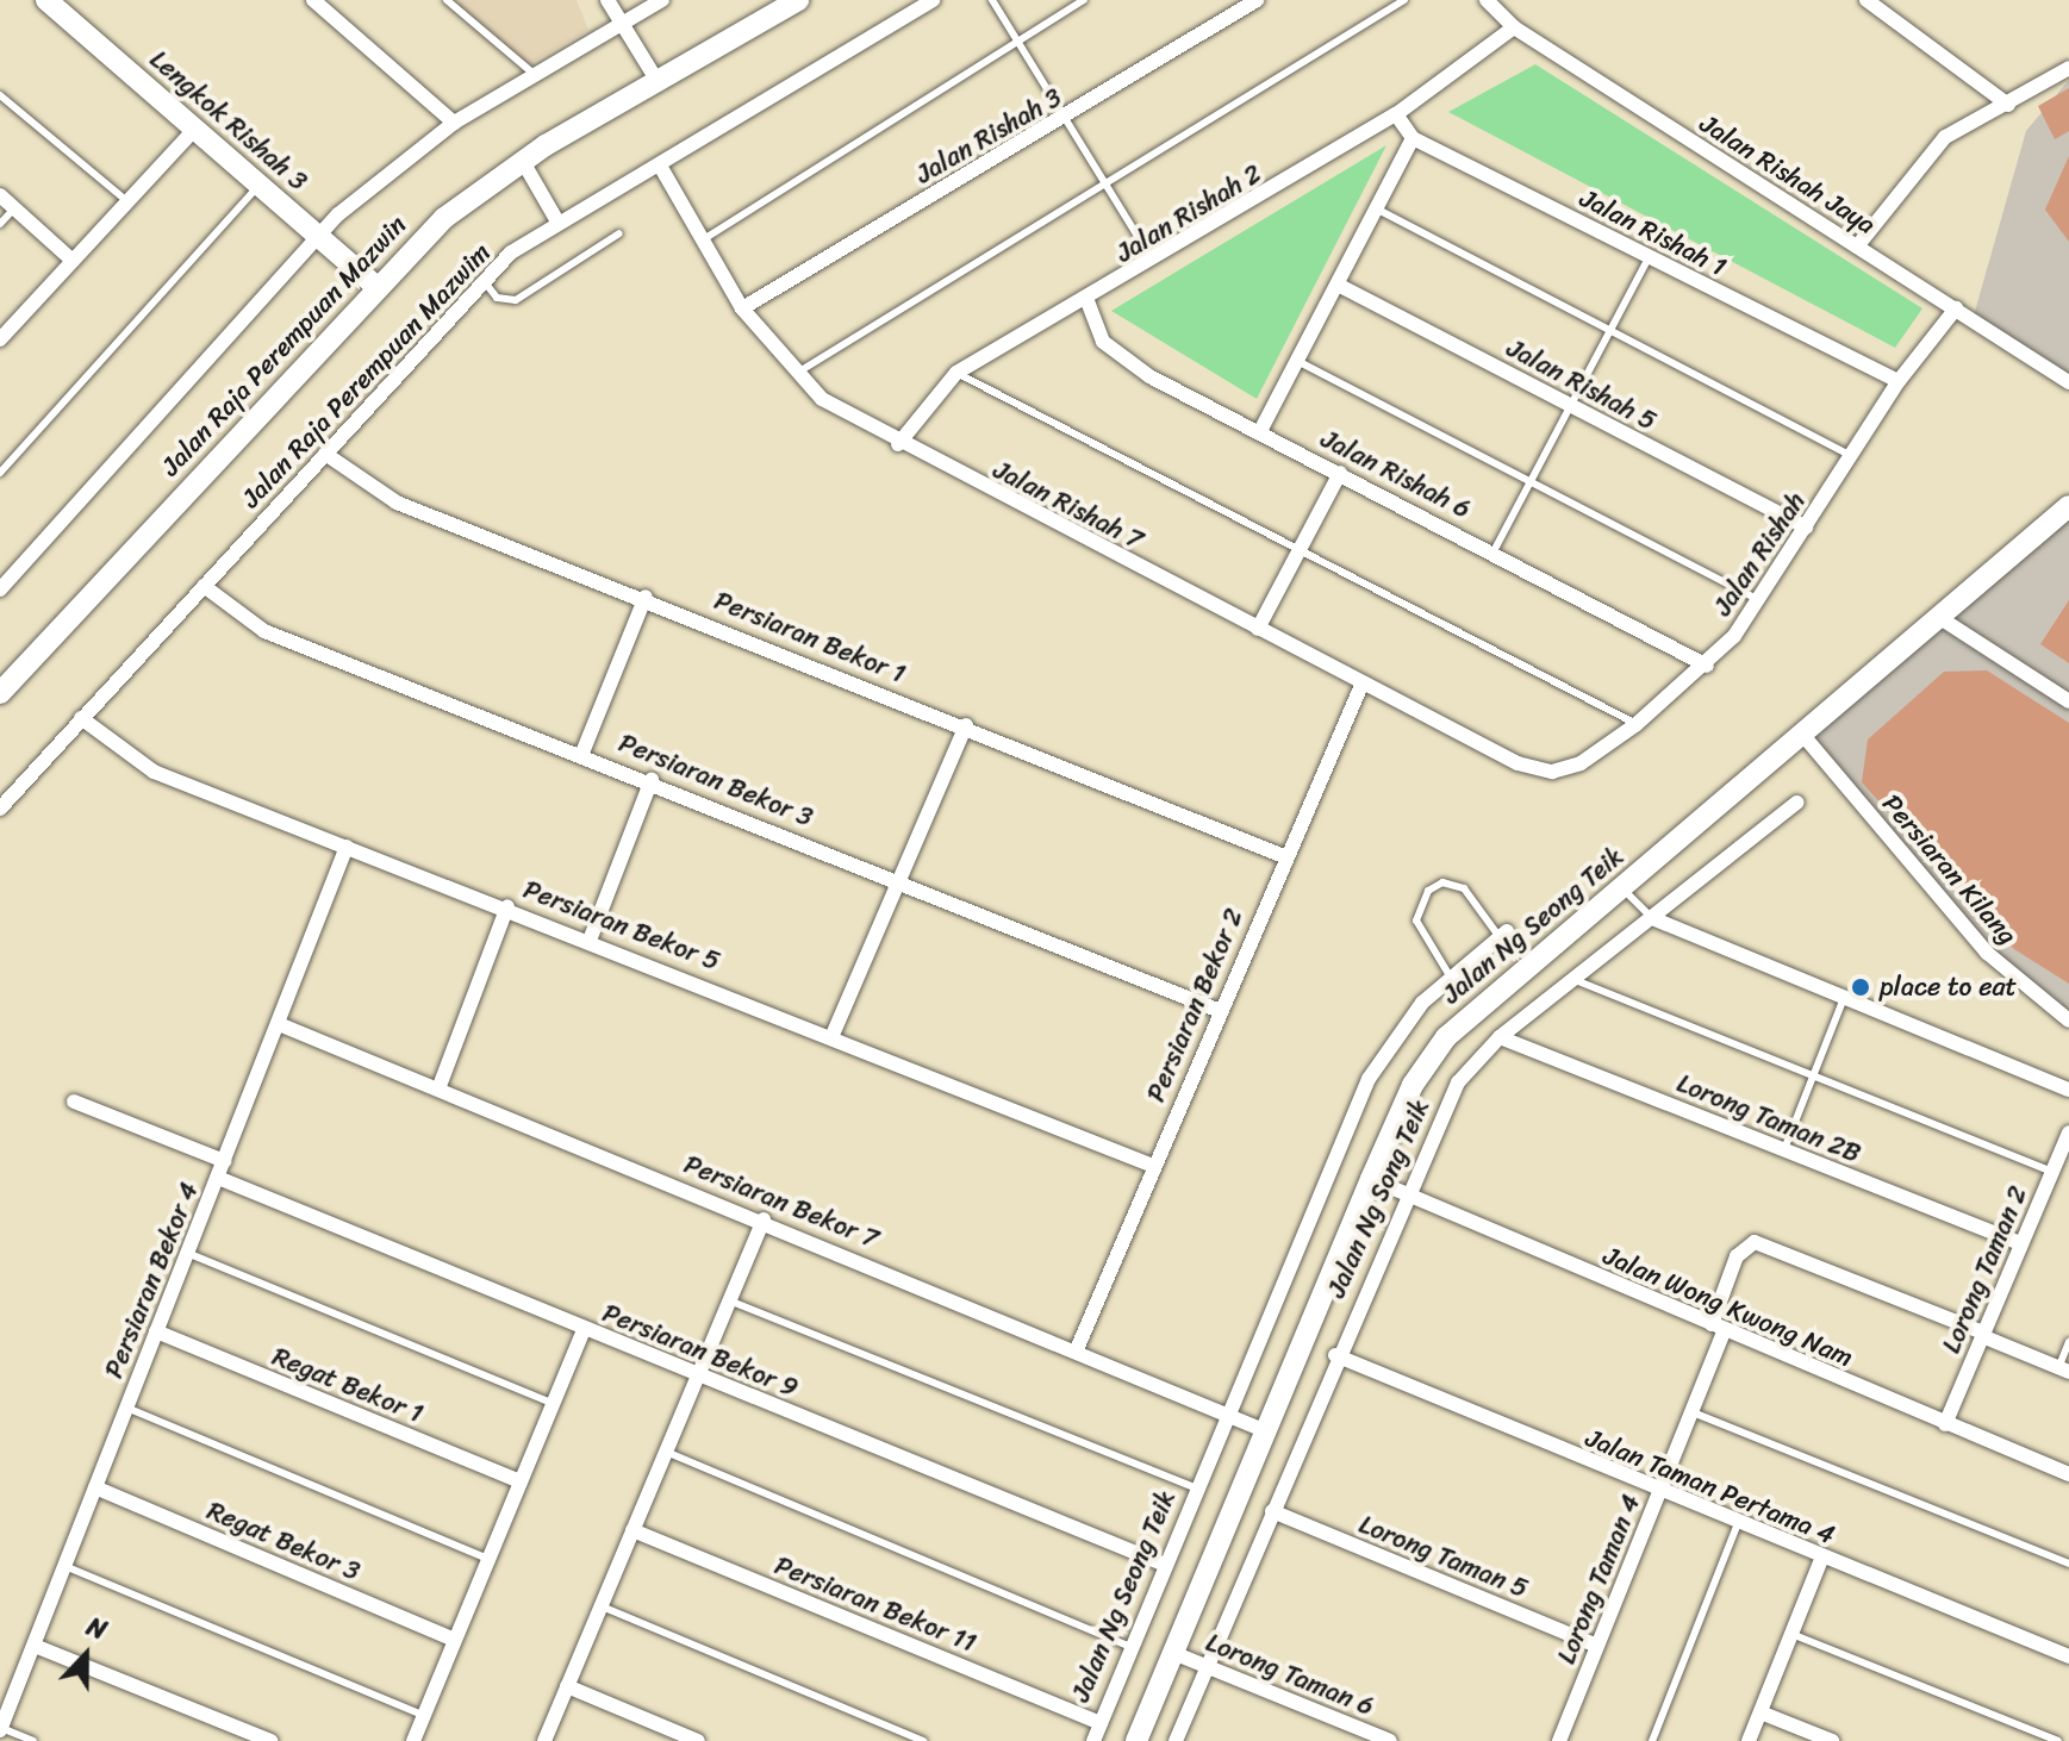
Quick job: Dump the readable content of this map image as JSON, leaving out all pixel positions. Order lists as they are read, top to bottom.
{
  "streets": {
    "main road": ["Lengkok Rishah 3", "Jalan Raja Perempuan Mazwin", "Jalan Ng Seong Teik"],
    "street": [
      "Jalan Rishah 3",
      "Jalan Rishah Jaya",
      "Jalan Rishah 2",
      "Jalan Rishah 1",
      "Jalan Raja Perempuan Mazwim",
      "Jalan Rishah 5",
      "Jalan Rishah 6",
      "Jalan Rishah 7",
      "Jalan Rishah",
      "Persiaran Bekor 1",
      "Persiaran Bekor 3",
      "Persiaran Kilang",
      "Persiaran Bekor 5",
      "Persiaran Bekor 2",
      "Lorong Taman 2B",
      "Jalan Ng Song Teik",
      "Persiaran Bekor 7",
      "Lorong Taman 2",
      "Persiaran Bekor 4",
      "Jalan Wong Kwong Nam",
      "Persiaran Bekor 9",
      "Regat Bekor 1",
      "Jalan Taman Pertama 4",
      "Regat Bekor 3",
      "Lorong Taman 5",
      "Lorong Taman 4",
      "Persiaran Bekor 11",
      "Lorong Taman 6"
    ]
  },
  "crossings": [
    ["Lengkok Rishah 3", "Jalan Raja Perempuan Mazwin"],
    ["Jalan Rishah 3", "Jalan Rishah 7"],
    ["Jalan Rishah Jaya", "Jalan Rishah 2"],
    ["Jalan Rishah Jaya", "Jalan Rishah"],
    ["Jalan Rishah 2", "Jalan Rishah 1"],
    ["Jalan Rishah 2", "Jalan Rishah 6"],
    ["Jalan Rishah 2", "Jalan Rishah 7"],
    ["Jalan Rishah 1", "Jalan Rishah"],
    ["Jalan Raja Perempuan Mazwim", "Jalan Rishah 7"],
    ["Jalan Raja Perempuan Mazwim", "Persiaran Bekor 1"],
    ["Jalan Raja Perempuan Mazwim", "Persiaran Bekor 3"],
    ["Jalan Raja Perempuan Mazwim", "Persiaran Bekor 5"],
    ["Jalan Rishah 5", "Jalan Rishah"],
    ["Jalan Rishah 6", "Jalan Rishah"],
    ["Jalan Rishah 7", "Jalan Rishah"],
    ["Jalan Rishah 7", "Persiaran Bekor 2"],
    ["Persiaran Bekor 1", "Persiaran Bekor 2"],
    ["Persiaran Bekor 3", "Persiaran Bekor 2"],
    ["Persiaran Kilang", "Jalan Ng Seong Teik"],
    ["Persiaran Bekor 5", "Persiaran Bekor 2"],
    ["Persiaran Bekor 5", "Persiaran Bekor 4"],
    ["Jalan Ng Seong Teik", "Persiaran Bekor 7"],
    ["Jalan Ng Seong Teik", "Jalan Wong Kwong Nam"],
    ["Jalan Ng Seong Teik", "Persiaran Bekor 9"],
    ["Jalan Ng Seong Teik", "Persiaran Bekor 11"],
    ["Jalan Ng Seong Teik", "Lorong Taman 6"],
    ["Persiaran Bekor 2", "Persiaran Bekor 7"],
    ["Lorong Taman 2B", "Jalan Ng Song Teik"],
    ["Lorong Taman 2B", "Lorong Taman 2"],
    ["Jalan Ng Song Teik", "Jalan Wong Kwong Nam"],
    ["Jalan Ng Song Teik", "Jalan Taman Pertama 4"],
    ["Jalan Ng Song Teik", "Lorong Taman 5"],
    ["Jalan Ng Song Teik", "Lorong Taman 6"],
    ["Persiaran Bekor 7", "Persiaran Bekor 4"],
    ["Lorong Taman 2", "Jalan Wong Kwong Nam"],
    ["Lorong Taman 2", "Lorong Taman 4"],
    ["Persiaran Bekor 4", "Persiaran Bekor 9"],
    ["Persiaran Bekor 4", "Regat Bekor 1"],
    ["Persiaran Bekor 4", "Regat Bekor 3"],
    ["Jalan Wong Kwong Nam", "Lorong Taman 4"],
    ["Jalan Taman Pertama 4", "Lorong Taman 4"],
    ["Lorong Taman 5", "Lorong Taman 4"]
  ],
  "places": ["place to eat"],
  "north": "top"
}
